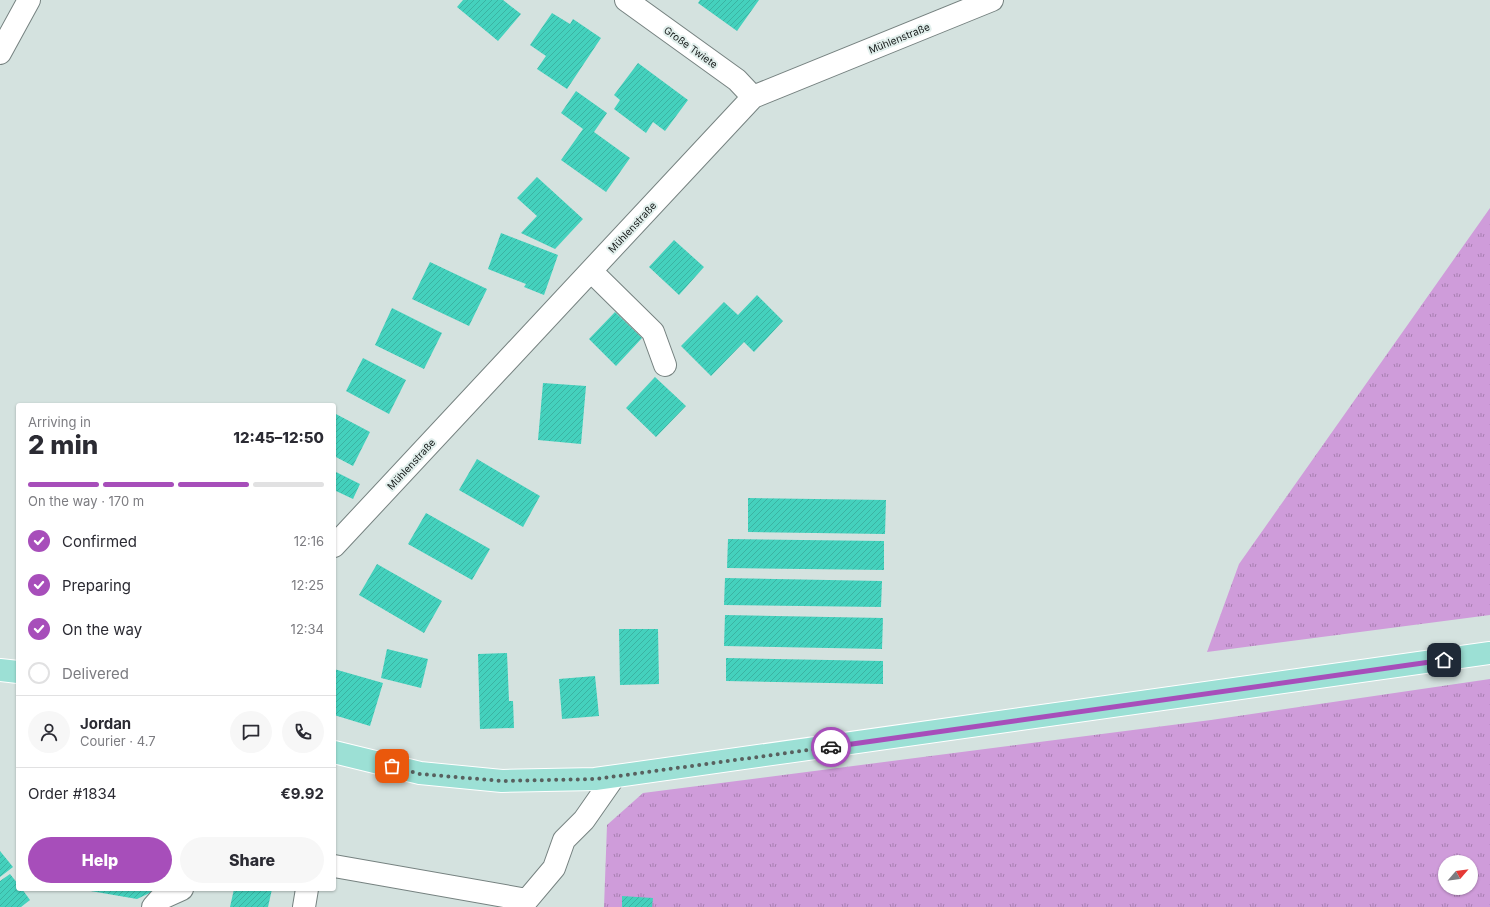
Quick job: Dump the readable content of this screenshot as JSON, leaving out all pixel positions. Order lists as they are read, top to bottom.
{
  "streets": {
    "street": ["Mühlenstraße", "Große Twiete"]
  },
  "crossings": [
    ["Mühlenstraße", "Große Twiete"]
  ],
  "north": "top right",
  "page": {
    "heading": ["2 min", "Arriving in", "12:45–12:50"],
    "panel": [
      "Jordan",
      "Courier · 4.7",
      "Order #1834",
      "€9.92"
    ],
    "bar": "On the way · 170 m",
    "list": [
      ["Confirmed", "12:16"],
      ["Preparing", "12:25"],
      ["On the way", "12:34"],
      "Delivered"
    ],
    "buttons": ["Help", "Share"]
  }
}
